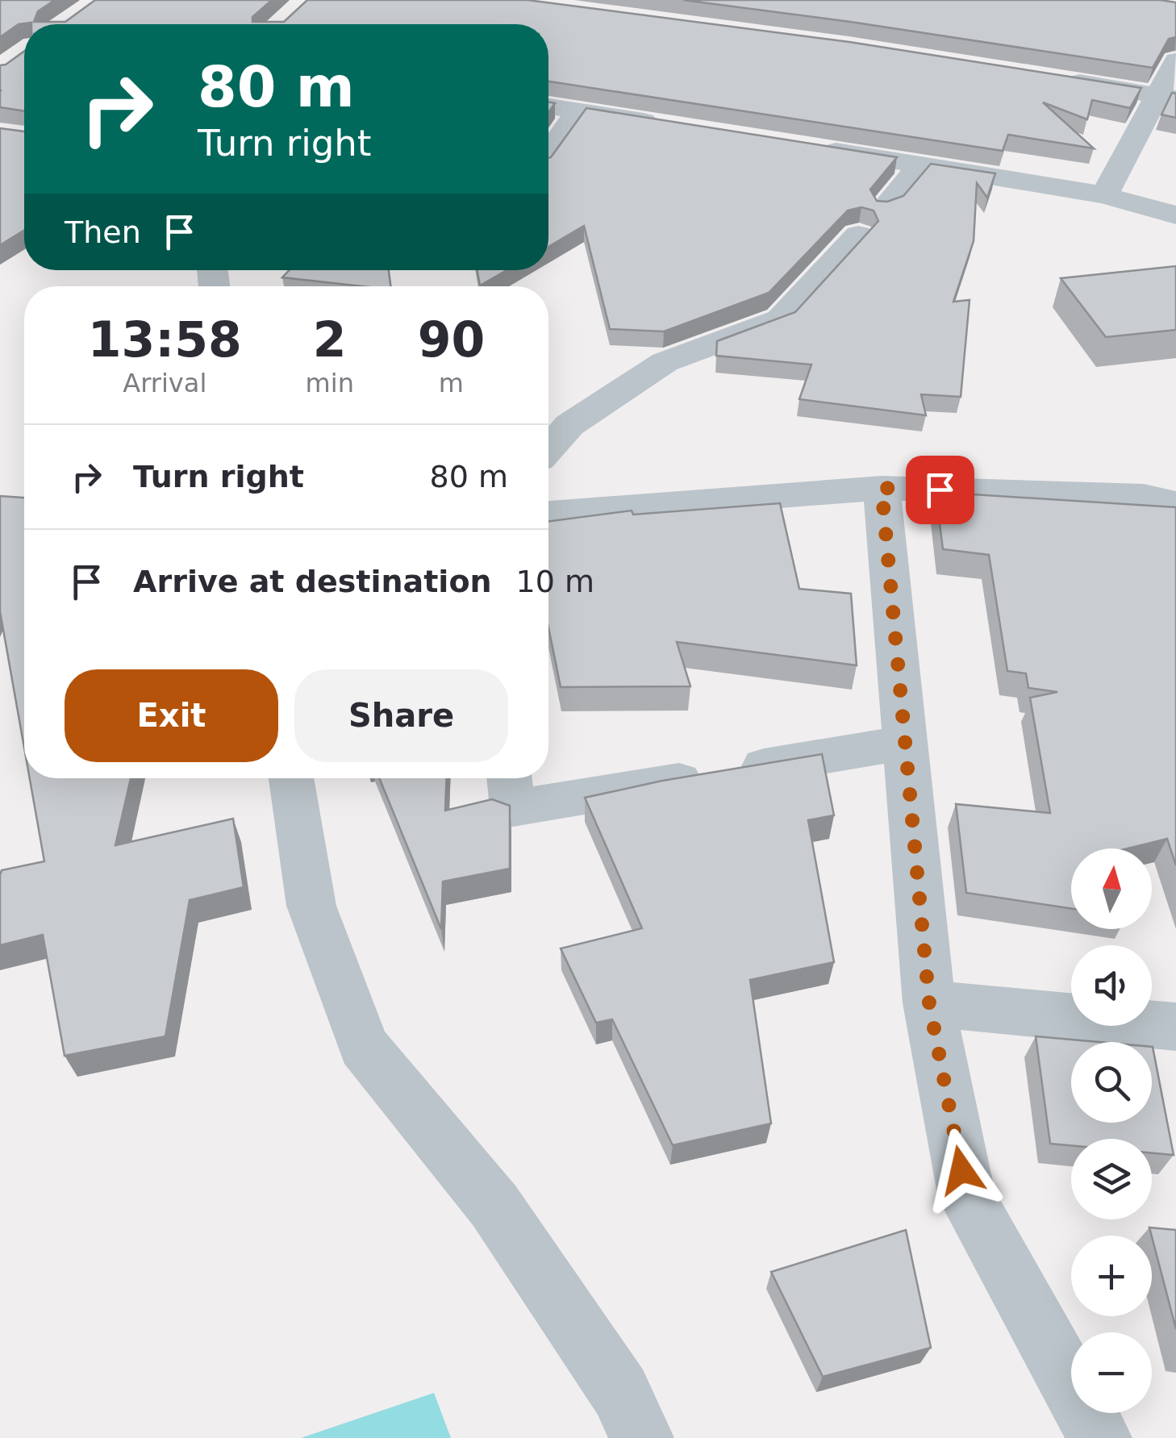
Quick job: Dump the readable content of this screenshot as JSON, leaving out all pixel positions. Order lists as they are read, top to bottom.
{
  "north": "top",
  "page": {
    "turn": ["80 m", "Turn right"],
    "then": "Then",
    "eta": [
      "13:58",
      "Arrival",
      "2",
      "min",
      "90",
      "m"
    ],
    "list": [
      {
        "name": "Turn right",
        "value": "80 m"
      },
      {
        "name": "Arrive at destination",
        "value": "10 m"
      }
    ],
    "buttons": ["Exit", "Share"],
    "map_buttons": ["+", "−"]
  }
}
